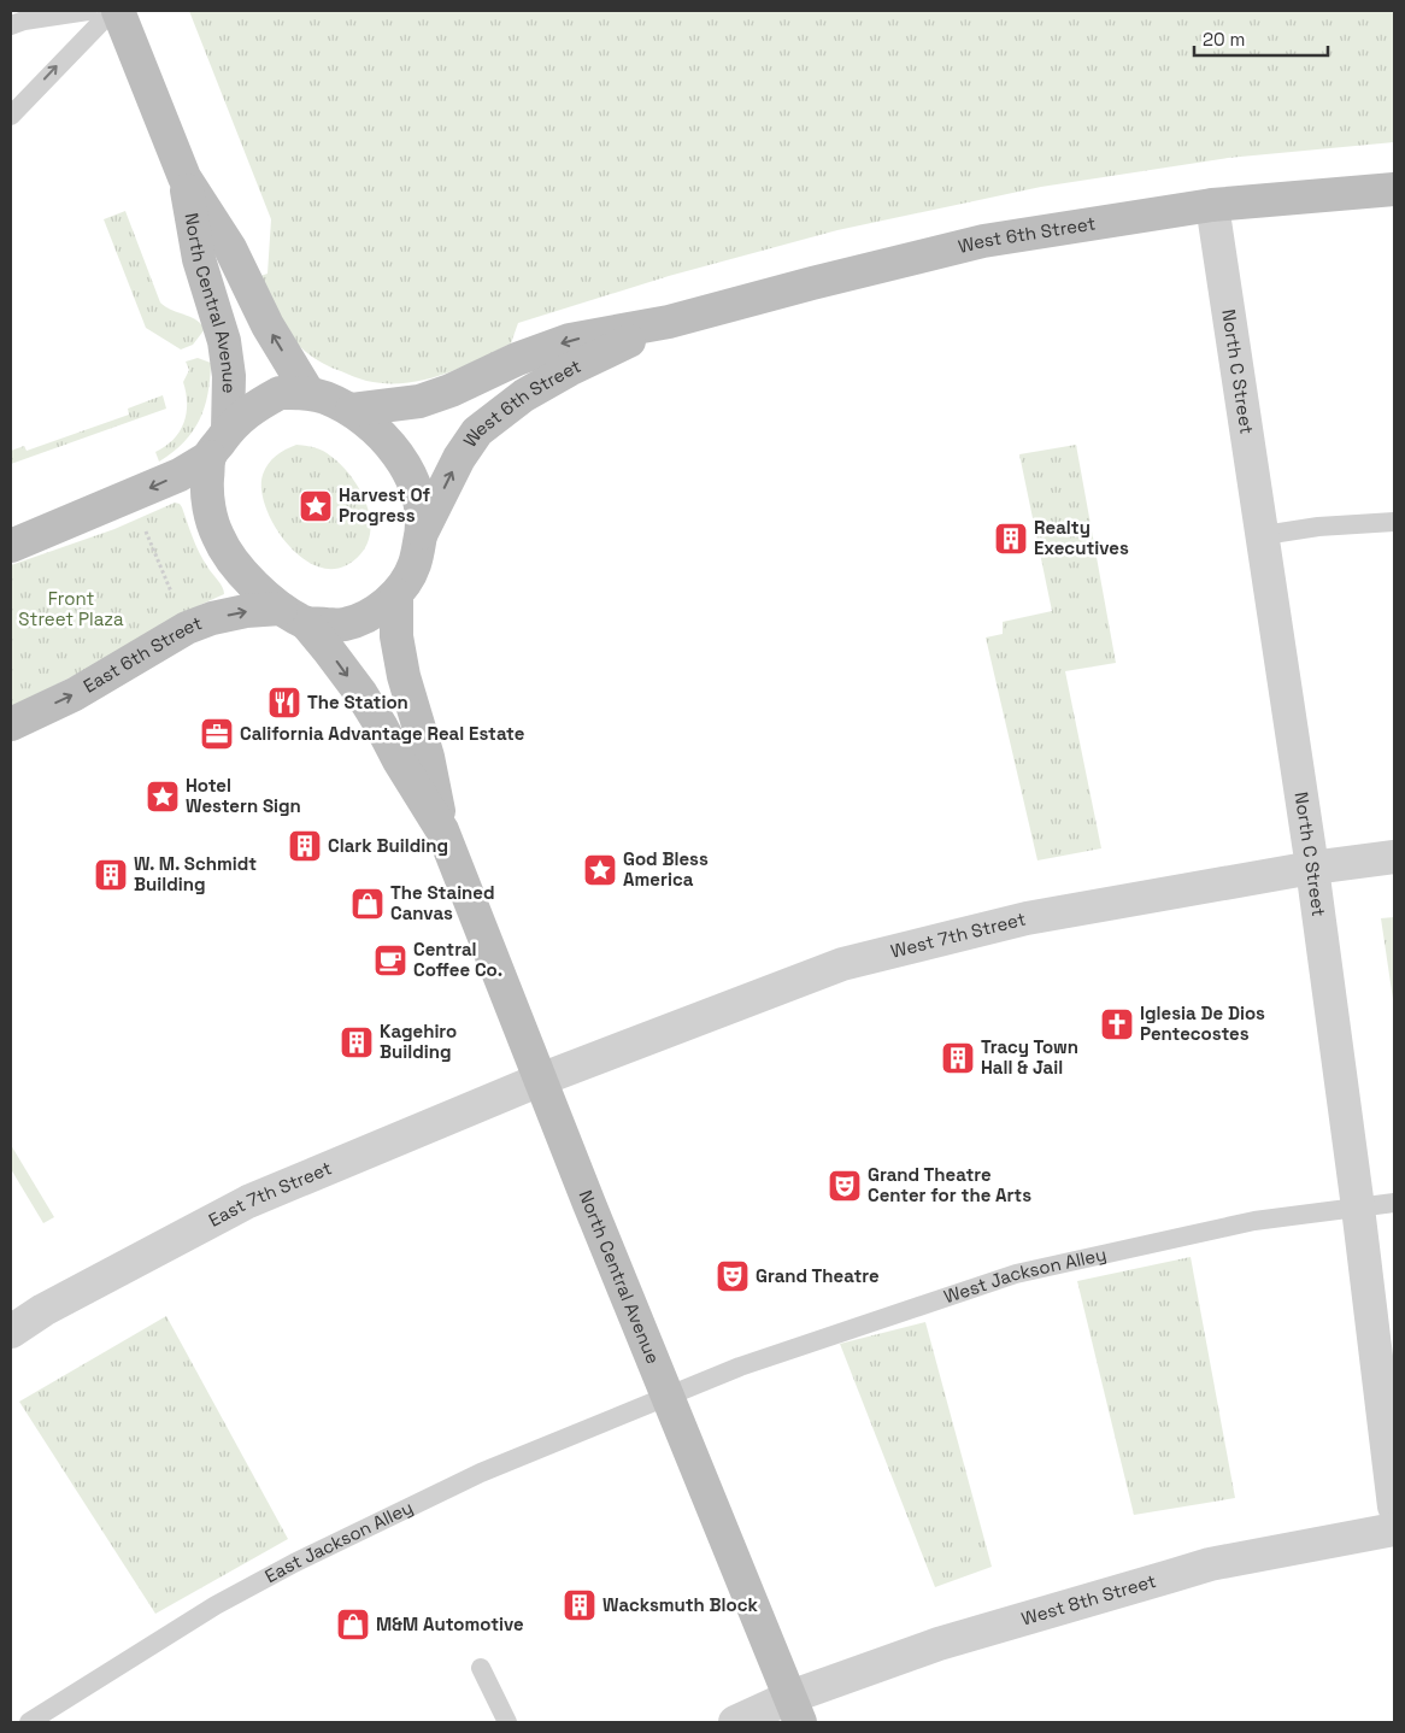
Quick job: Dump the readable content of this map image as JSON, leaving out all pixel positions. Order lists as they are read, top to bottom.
{
  "streets": {
    "street": [
      "West 6th Street",
      "North Central Avenue",
      "North C Street",
      "East 6th Street",
      "West 7th Street",
      "East 7th Street",
      "West 8th Street"
    ],
    "lane": ["West Jackson Alley", "East Jackson Alley"]
  },
  "crossings": [
    ["West 6th Street", "North C Street"],
    ["North Central Avenue", "East 6th Street"],
    ["North Central Avenue", "West 7th Street"],
    ["North Central Avenue", "East 7th Street"],
    ["North Central Avenue", "West Jackson Alley"],
    ["North Central Avenue", "East Jackson Alley"],
    ["North Central Avenue", "West 8th Street"],
    ["North C Street", "West 7th Street"],
    ["North C Street", "West Jackson Alley"],
    ["West 7th Street", "East 7th Street"],
    ["West Jackson Alley", "East Jackson Alley"]
  ],
  "parks": ["Front Street Plaza"],
  "places": {
    "place": ["Harvest Of Progress", "Hotel Western Sign", "God Bless America"],
    "building": [
      "Realty Executives",
      "Clark Building",
      "W. M. Schmidt Building",
      "Kagehiro Building",
      "Tracy Town Hall & Jail",
      "Wacksmuth Block"
    ],
    "restaurant": ["The Station"],
    "office": ["California Advantage Real Estate"],
    "shop": ["The Stained Canvas", "M&M Automotive"],
    "cafe": ["Central Coffee Co."],
    "church": ["Iglesia De Dios Pentecostes"],
    "theatre": ["Grand Theatre Center for the Arts", "Grand Theatre"]
  },
  "scale_bar": "20 m"
}
